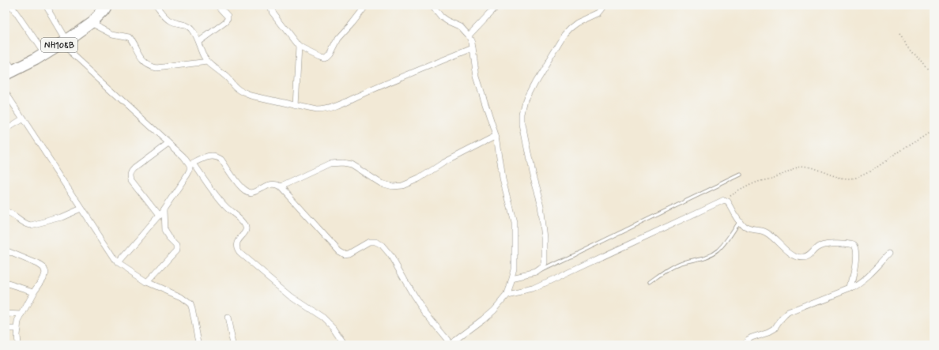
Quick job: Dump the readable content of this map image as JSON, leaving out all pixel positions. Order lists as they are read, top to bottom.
{
  "streets": {
    "highway": ["NH108B"]
  }
}
